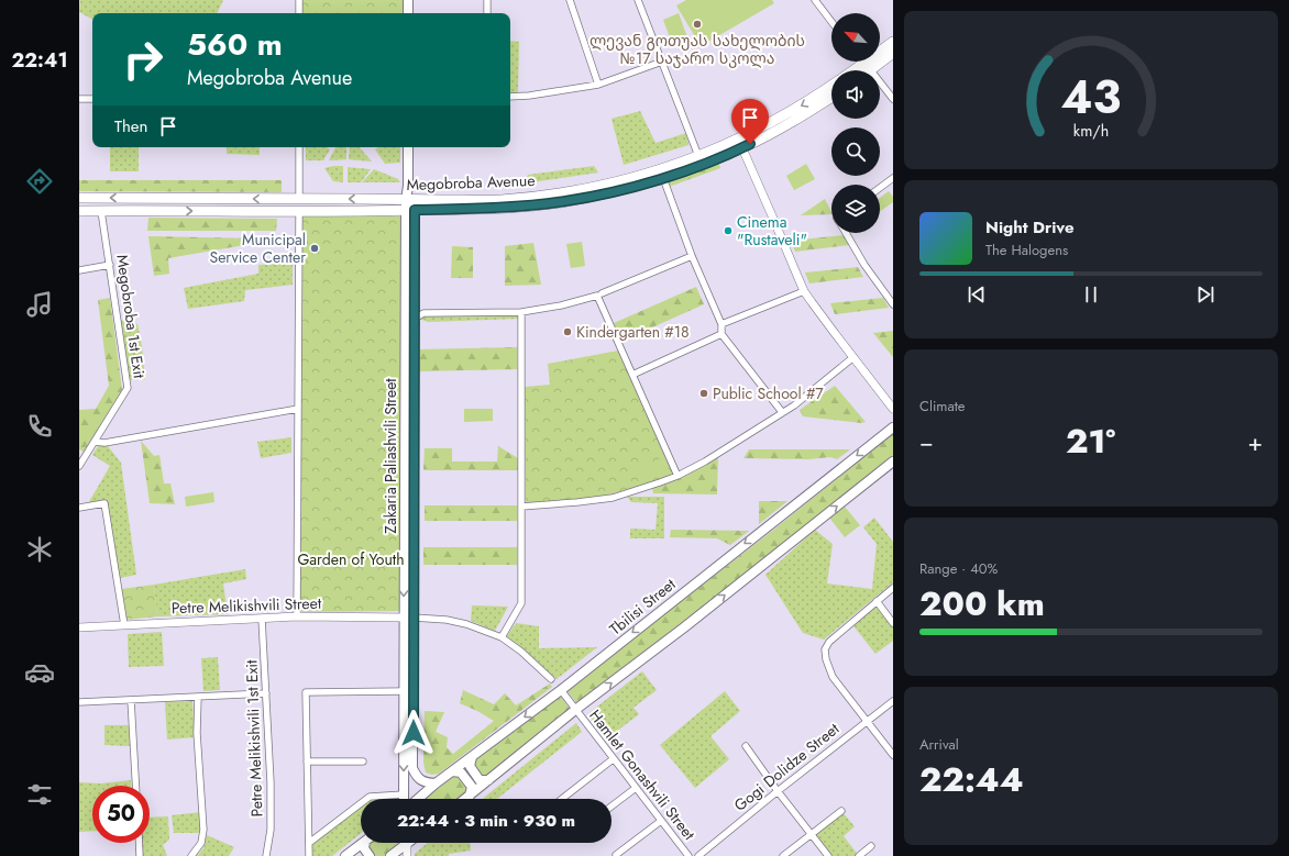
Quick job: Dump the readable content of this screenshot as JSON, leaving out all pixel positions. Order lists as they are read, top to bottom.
{
  "streets": {
    "main road": ["Megobroba Avenue", "Zakaria Paliashvili Street", "Tbilisi Street"],
    "street": [
      "Megobroba 1st Exit",
      "Petre Melikishvili Street",
      "Petre Melikishvili 1st Exit",
      "Gogi Dolidze Street",
      "Hamlet Gonashvili Street"
    ]
  },
  "crossings": [
    ["Megobroba Avenue", "Megobroba 1st Exit"],
    ["Megobroba Avenue", "Zakaria Paliashvili Street"],
    ["Zakaria Paliashvili Street", "Petre Melikishvili Street"],
    ["Zakaria Paliashvili Street", "Tbilisi Street"],
    ["Petre Melikishvili Street", "Petre Melikishvili 1st Exit"],
    ["Tbilisi Street", "Hamlet Gonashvili Street"]
  ],
  "parks": ["Garden of Youth"],
  "places": [
    "ლევან გოთუას სახელობის №17 საჯარო სკოლა",
    "Cinema \"Rustaveli\"",
    "Municipal Service Center",
    "Kindergarten #18",
    "Public School #7"
  ],
  "north": "top left",
  "page": {
    "tabs": "22:41",
    "turn": ["560 m", "Megobroba Avenue"],
    "then": "Then",
    "song": ["Night Drive", "The Halogens"],
    "tile": [
      "Climate",
      ["Range · 40%", "200 km"],
      ["Arrival", "22:44"]
    ],
    "heat": ["−", "21°", "+"],
    "limit": "50",
    "trip": "22:44 · 3 min · 930 m",
    "gauge": ["43", "km/h"]
  }
}
